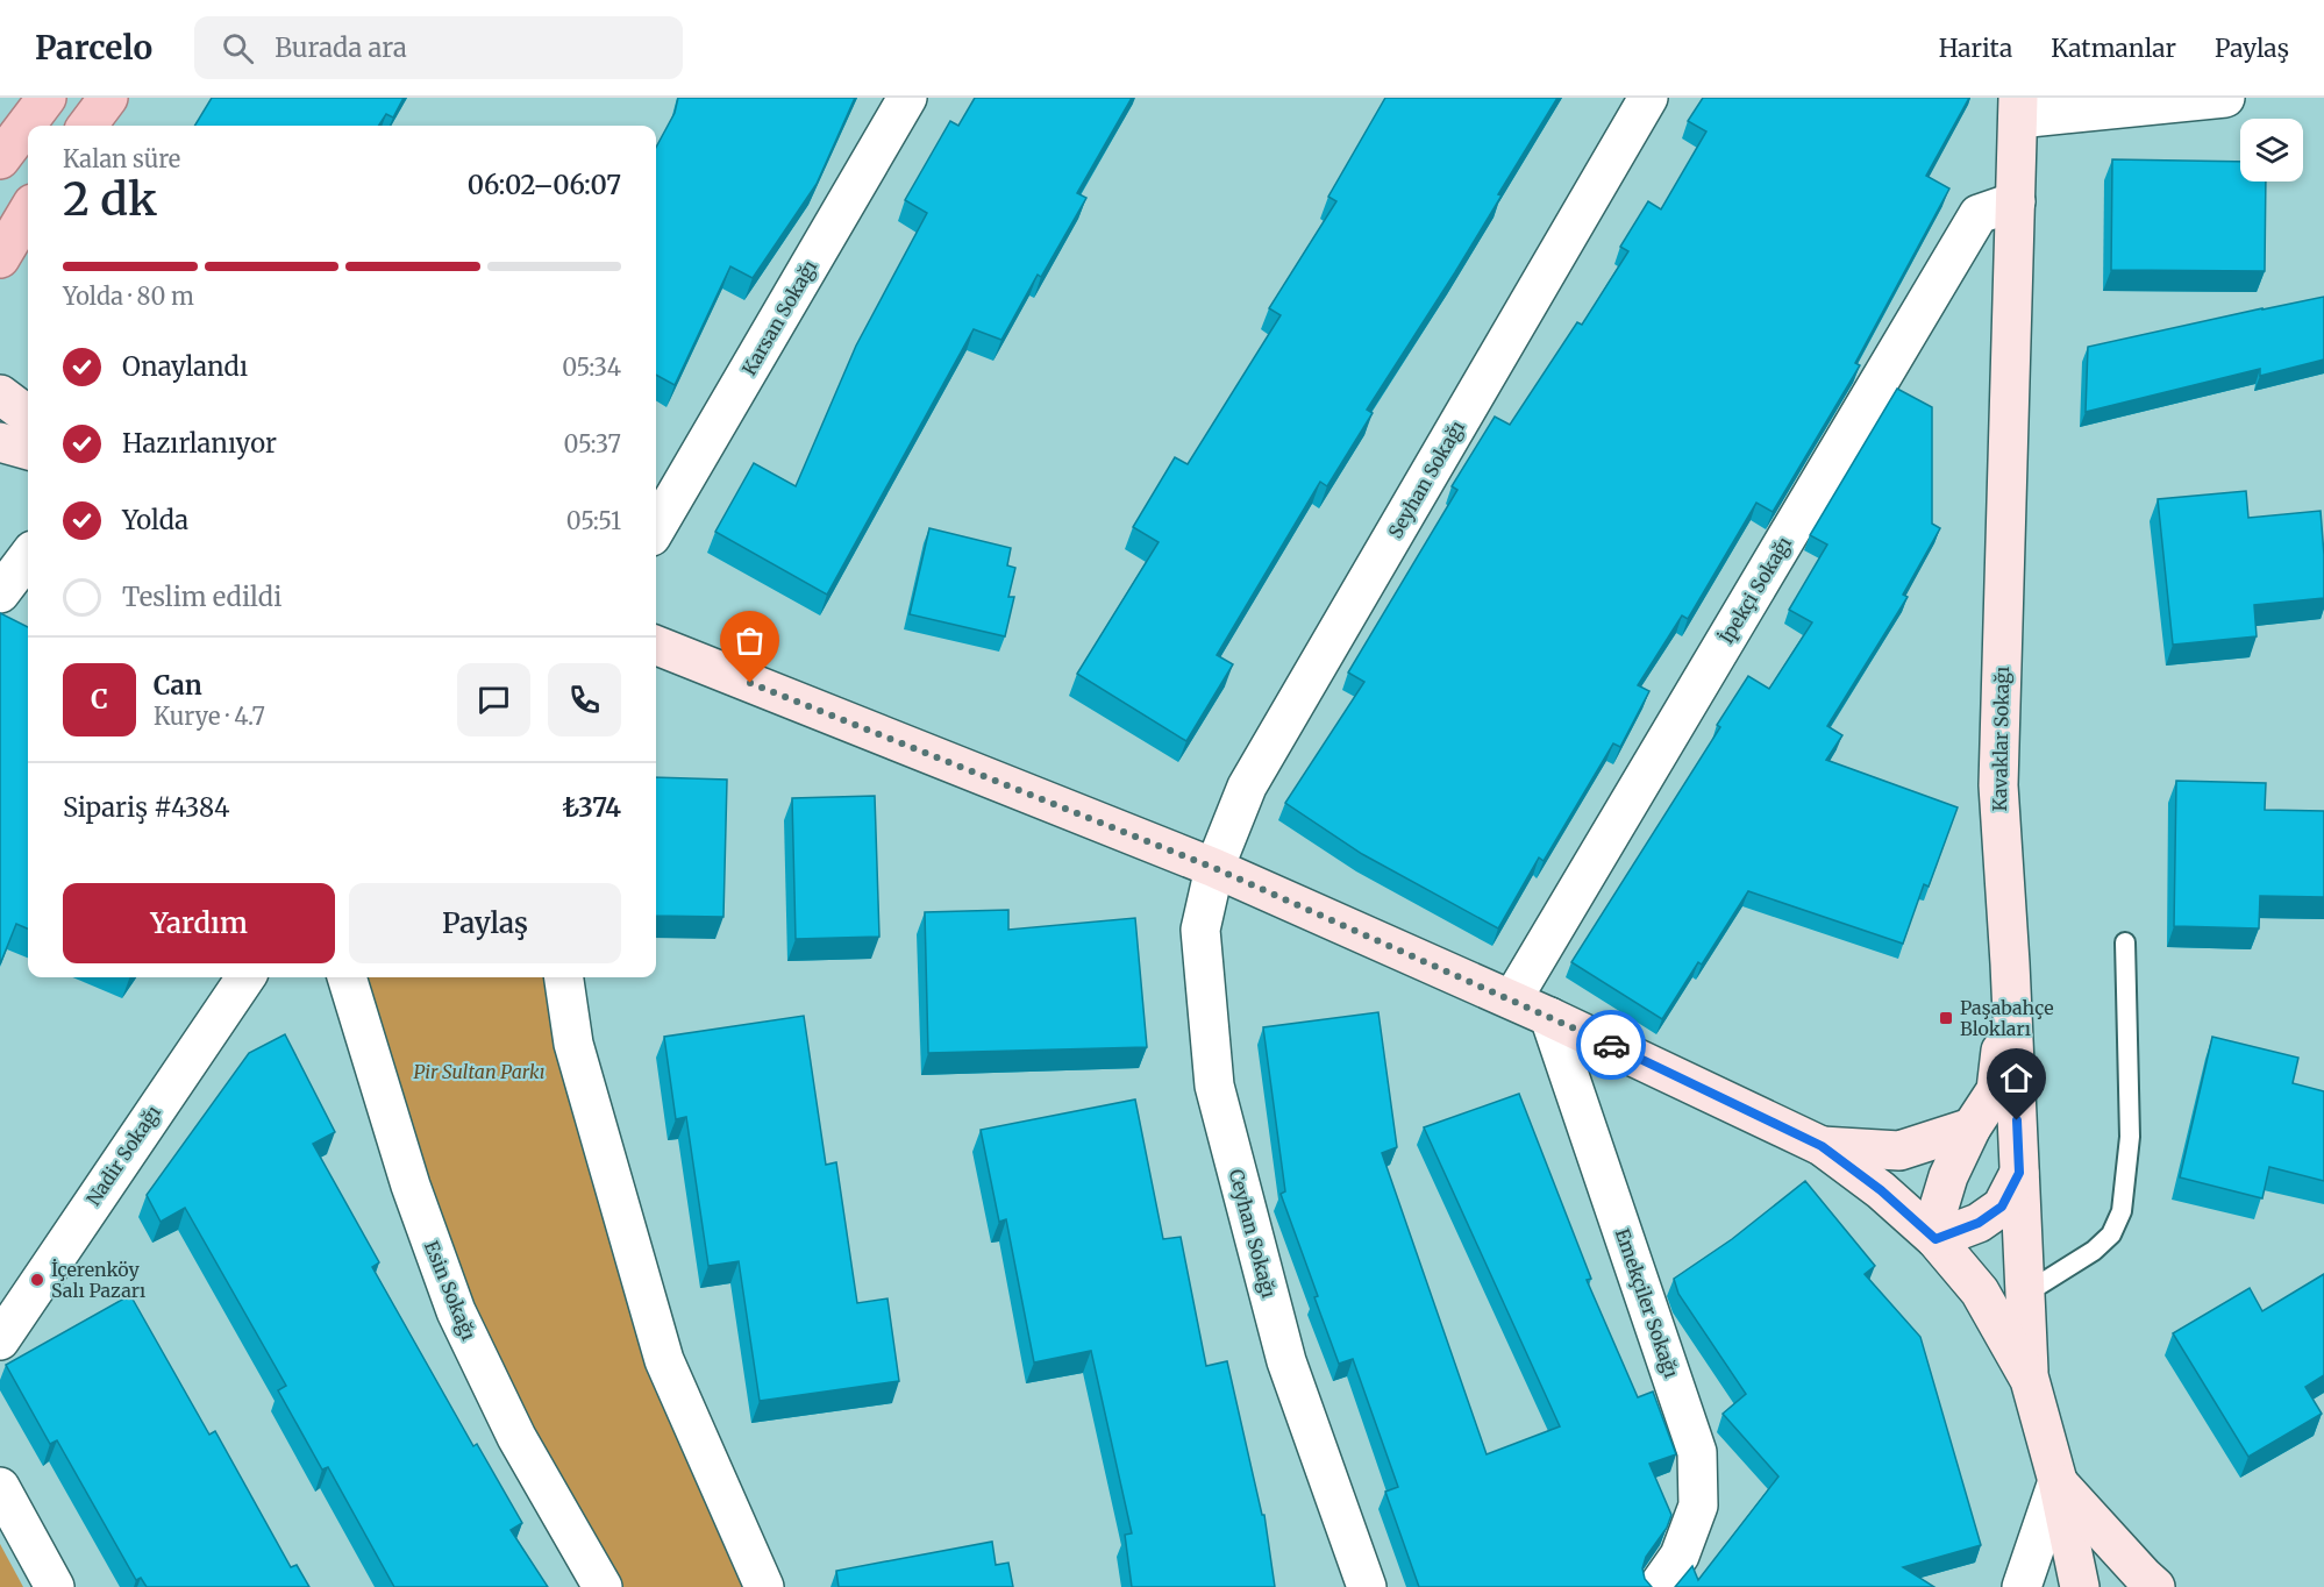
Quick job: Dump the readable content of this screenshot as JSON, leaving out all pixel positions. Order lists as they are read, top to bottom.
{
  "streets": {
    "main road": ["Kavaklar Sokağı"],
    "street": [
      "Karsan Sokağı",
      "Seyhan Sokağı",
      "İpekçi Sokağı",
      "Nadir Sokağı",
      "Ceyhan Sokağı",
      "Esin Sokağı",
      "Emekçiler Sokağı"
    ]
  },
  "crossings": [
    ["Seyhan Sokağı", "Ceyhan Sokağı"],
    ["İpekçi Sokağı", "Kavaklar Sokağı"]
  ],
  "parks": ["Pir Sultan Parkı"],
  "places": {
    "transit": ["Paşabahçe Blokları"],
    "other": ["İçerenköy Salı Pazarı"]
  },
  "page": {
    "header": "Parcelo",
    "search": "Burada ara",
    "nav": ["Harita", "Katmanlar", "Paylaş"],
    "heading": ["2 dk", "Kalan süre", "06:02–06:07"],
    "panel": [
      "Can",
      "Kurye · 4.7",
      "Sipariş #4384",
      "₺374"
    ],
    "bar": "Yolda · 80 m",
    "list": [
      ["Onaylandı", "05:34"],
      ["Hazırlanıyor", "05:37"],
      ["Yolda", "05:51"],
      "Teslim edildi"
    ],
    "round": "C",
    "buttons": ["Yardım", "Paylaş"]
  }
}
